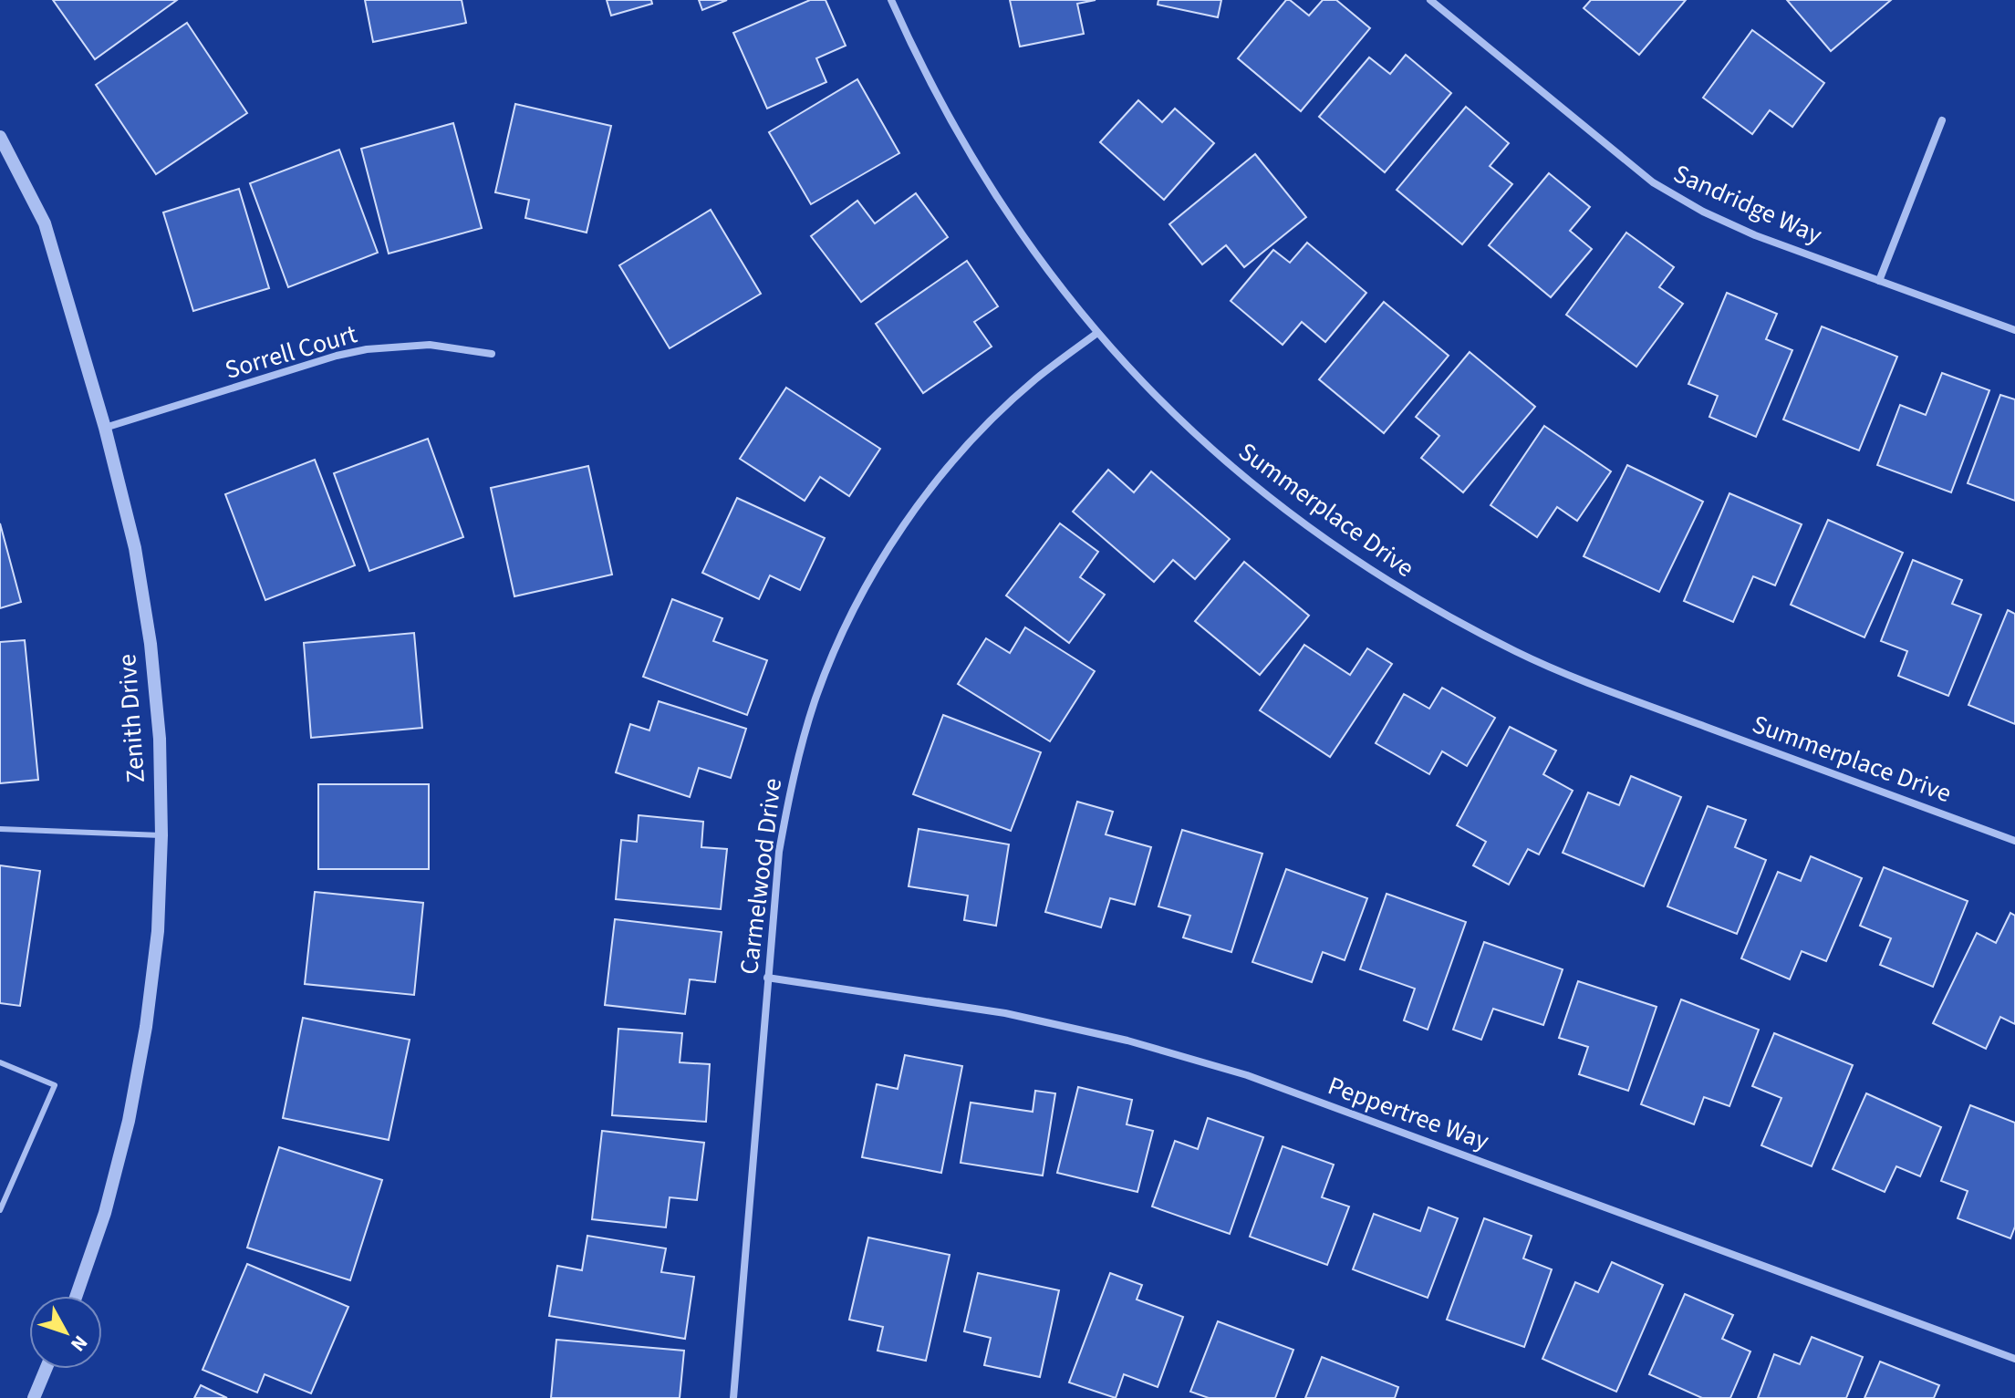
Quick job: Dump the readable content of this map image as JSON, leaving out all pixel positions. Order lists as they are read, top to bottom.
{
  "streets": {
    "street": [
      "Sandridge Way",
      "Sorrell Court",
      "Summerplace Drive",
      "Zenith Drive",
      "Carmelwood Drive",
      "Peppertree Way"
    ]
  },
  "crossings": [
    ["Sorrell Court", "Zenith Drive"],
    ["Summerplace Drive", "Carmelwood Drive"],
    ["Carmelwood Drive", "Peppertree Way"]
  ],
  "north": "bottom right"
}
